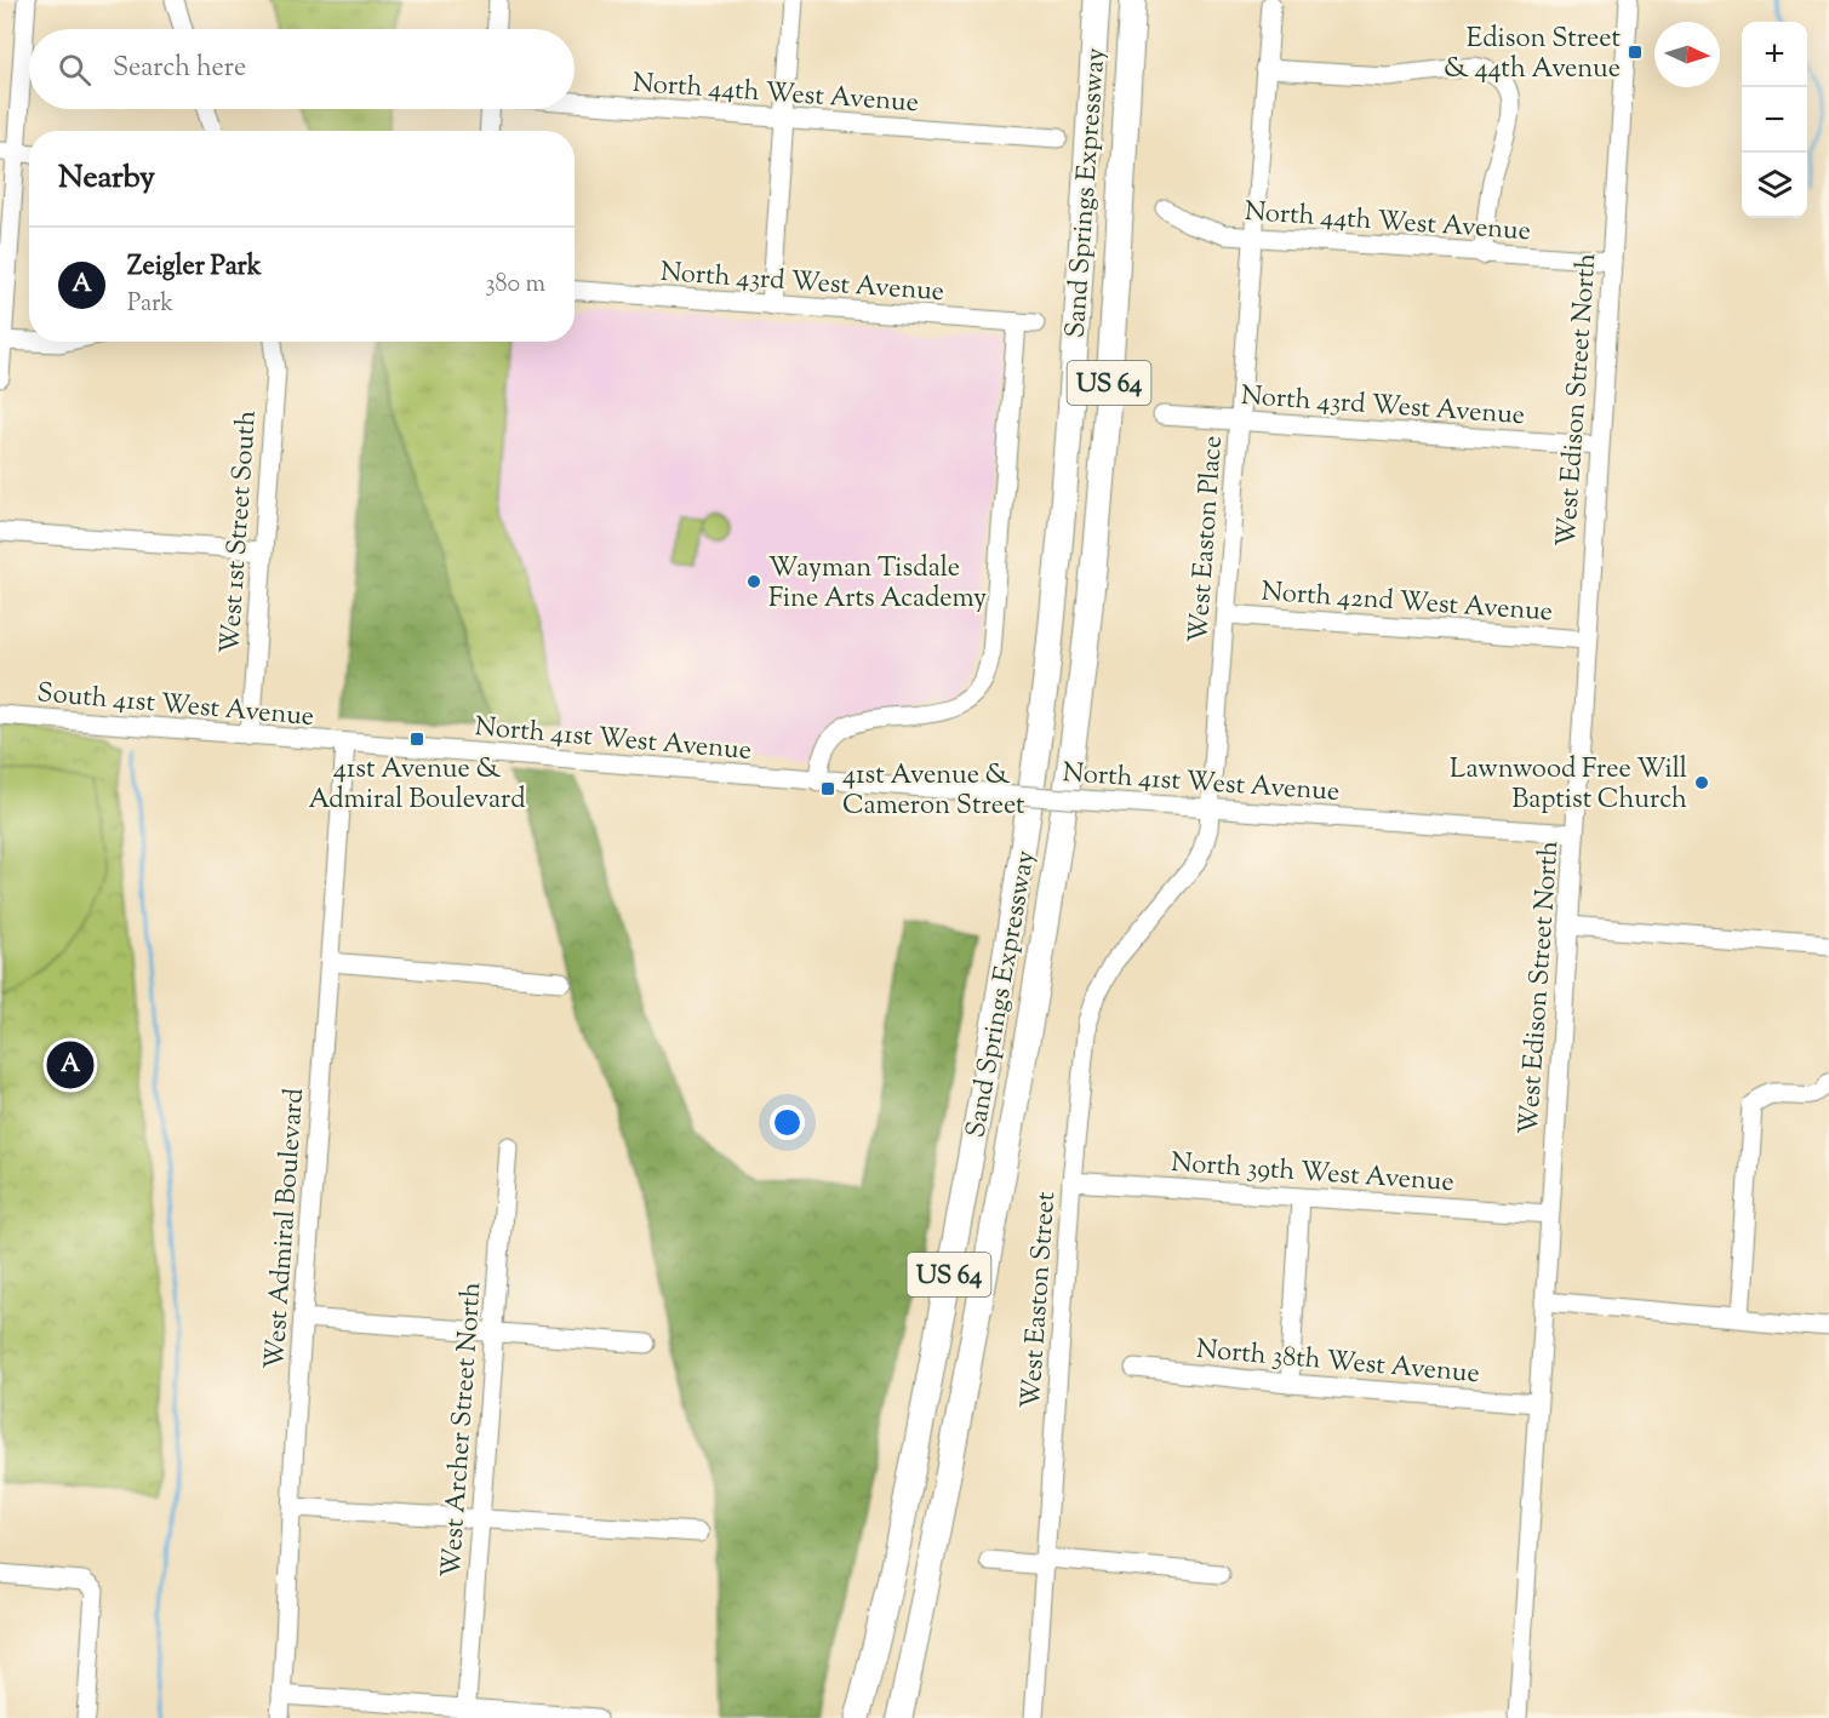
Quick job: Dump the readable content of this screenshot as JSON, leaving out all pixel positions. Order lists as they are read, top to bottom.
{
  "streets": {
    "highway": ["Sand Springs Expressway", "US 64"],
    "street": [
      "North 44th West Avenue",
      "North 43rd West Avenue",
      "West Edison Street North",
      "West 1st Street South",
      "West Easton Place",
      "North 42nd West Avenue",
      "South 41st West Avenue",
      "North 41st West Avenue",
      "North 39th West Avenue",
      "West Admiral Boulevard",
      "West Easton Street",
      "North 38th West Avenue",
      "West Archer Street North"
    ]
  },
  "crossings": [
    ["North 44th West Avenue", "West Edison Street North"],
    ["North 44th West Avenue", "West Easton Place"],
    ["North 43rd West Avenue", "West Edison Street North"],
    ["North 43rd West Avenue", "West Easton Place"],
    ["North 43rd West Avenue", "North 41st West Avenue"],
    ["West Edison Street North", "North 42nd West Avenue"],
    ["West Edison Street North", "North 41st West Avenue"],
    ["West Edison Street North", "North 39th West Avenue"],
    ["West Edison Street North", "North 38th West Avenue"],
    ["West 1st Street South", "South 41st West Avenue"],
    ["West Easton Place", "North 42nd West Avenue"],
    ["West Easton Place", "North 41st West Avenue"],
    ["West Easton Place", "West Easton Street"],
    ["South 41st West Avenue", "North 41st West Avenue"],
    ["South 41st West Avenue", "West Admiral Boulevard"],
    ["North 41st West Avenue", "West Admiral Boulevard"],
    ["North 39th West Avenue", "West Easton Street"]
  ],
  "places": {
    "transit": ["Edison Street & 44th Avenue", "41st Avenue & Admiral Boulevard", "41st Avenue & Cameron Street"],
    "other": ["Wayman Tisdale Fine Arts Academy", "Lawnwood Free Will Baptist Church"]
  },
  "north": "right",
  "page": {
    "map_buttons": ["+", "−"],
    "search": "Search here",
    "heading": "Nearby",
    "list": [
      {
        "mark": "A",
        "name": "Zeigler Park",
        "note": "Park",
        "value": "380 m"
      }
    ],
    "pins": "A"
  }
}
